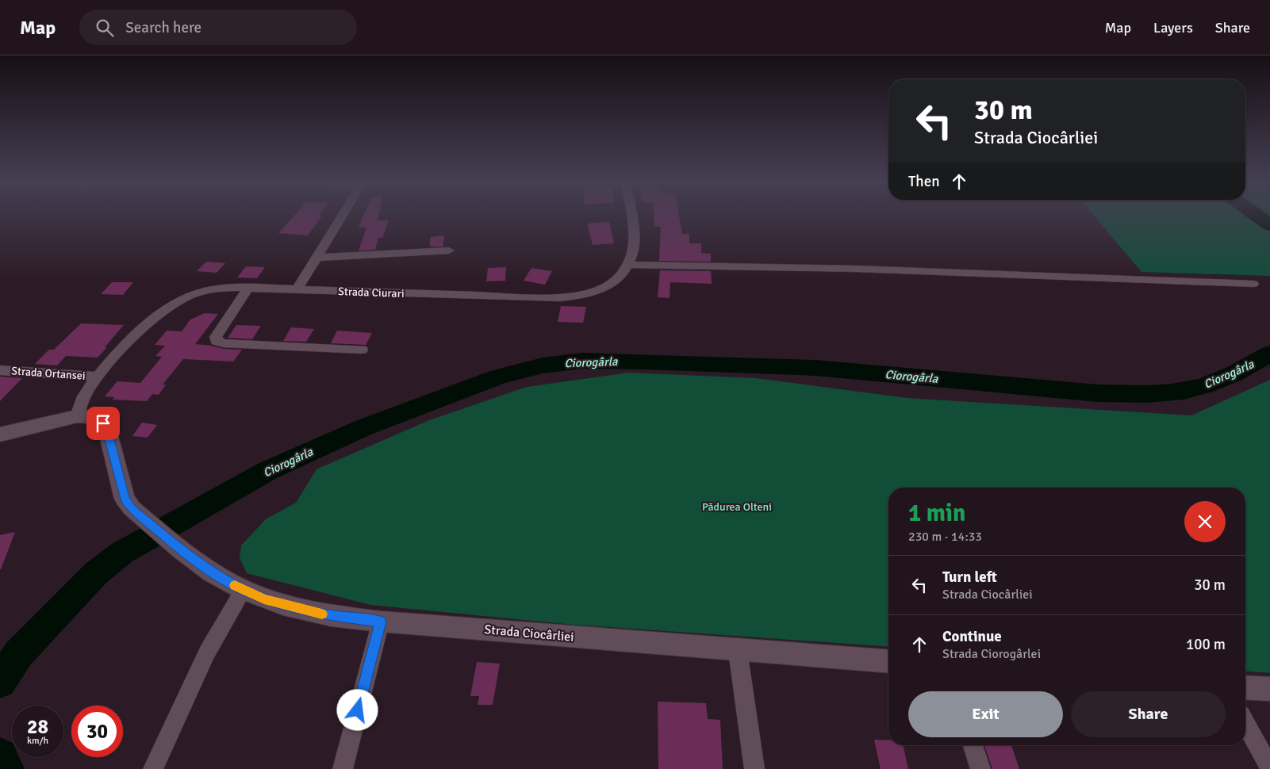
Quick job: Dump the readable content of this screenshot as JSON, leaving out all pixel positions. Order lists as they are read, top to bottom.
{
  "streets": {
    "street": ["Strada Ciurari", "Strada Ortansei", "Strada Ciocârliei"]
  },
  "crossings": [
    ["Strada Ciurari", "Strada Ortansei"],
    ["Strada Ciurari", "Strada Ciocârliei"]
  ],
  "water": ["Ciorogârla"],
  "parks": ["Pădurea Olteni"],
  "page": {
    "header": "Map",
    "search": "Search here",
    "nav": ["Map", "Layers", "Share"],
    "turn": ["30 m", "Strada Ciocârliei"],
    "then": "Then",
    "heading": ["1 min", "230 m · 14:33"],
    "list": [
      {
        "name": "Turn left",
        "note": "Strada Ciocârliei",
        "value": "30 m"
      },
      {
        "name": "Continue",
        "note": "Strada Ciorogârlei",
        "value": "100 m"
      }
    ],
    "buttons": ["Exit", "Share"],
    "speed": "28 km/h",
    "limit": "30"
  }
}
